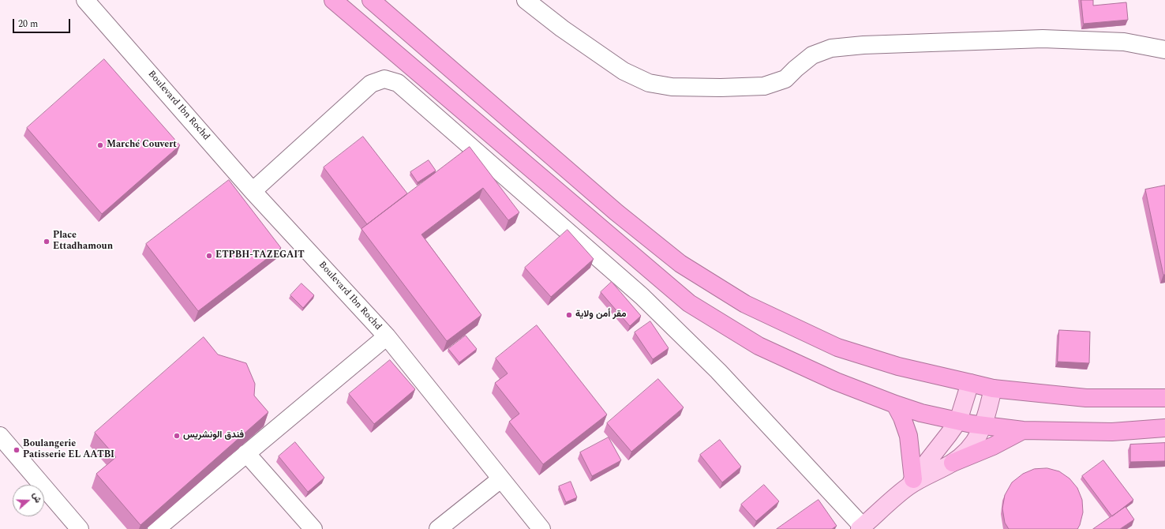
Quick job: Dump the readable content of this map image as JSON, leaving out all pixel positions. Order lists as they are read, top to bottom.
{
  "streets": {
    "street": ["Boulevard Ibn Rochd"]
  },
  "places": [
    "Marché Couvert",
    "Place Ettadhamoun",
    "ETPBH-TAZEGAIT",
    "مقر أمن ولاية",
    "فندق الونشريس",
    "Boulangerie Patisserie EL AATBI"
  ],
  "scale_bar": "20 m",
  "north": "right"
}
